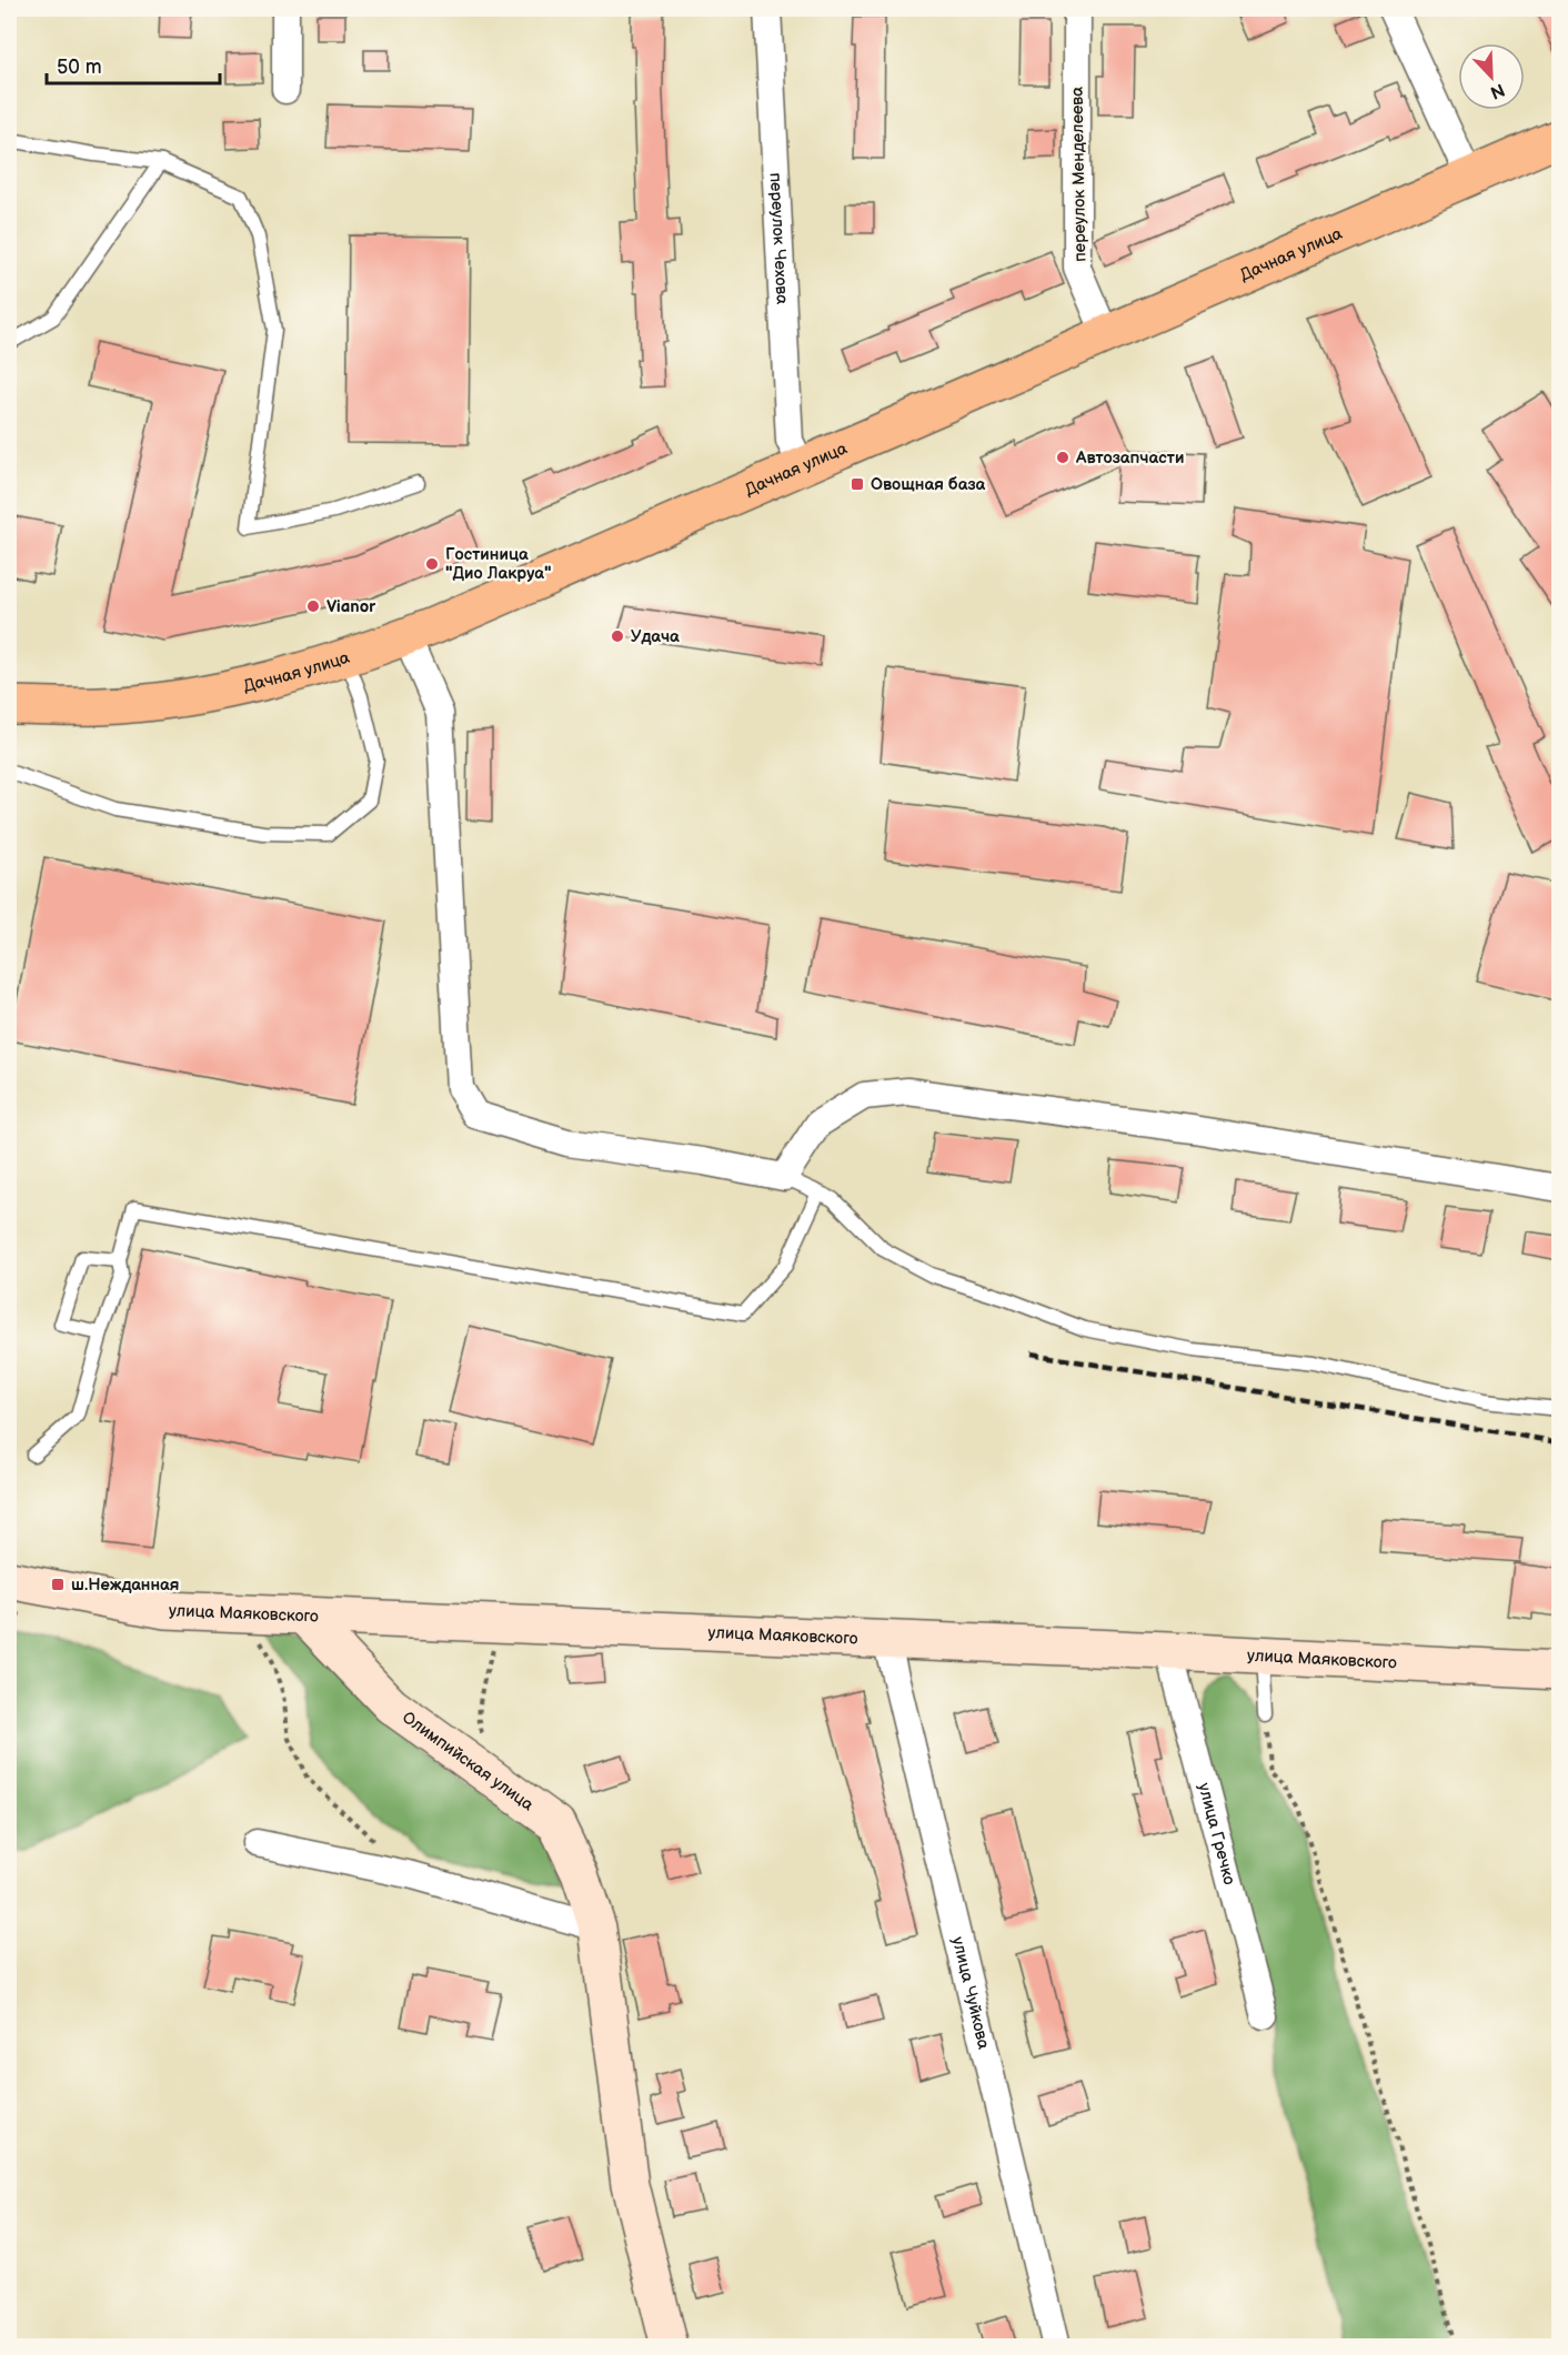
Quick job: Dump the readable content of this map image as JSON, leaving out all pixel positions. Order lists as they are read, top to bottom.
{
  "streets": {
    "main road": ["Дачная улица"],
    "street": [
      "переулок Менделеева",
      "переулок Чехова",
      "улица Маяковского",
      "Олимпийская улица",
      "улица Гречко",
      "улица Чуйкова"
    ]
  },
  "crossings": [
    ["переулок Менделеева", "Дачная улица"],
    ["переулок Чехова", "Дачная улица"],
    ["улица Маяковского", "Олимпийская улица"],
    ["улица Маяковского", "улица Гречко"],
    ["улица Маяковского", "улица Чуйкова"]
  ],
  "places": {
    "other": [
      "Автозапчасти",
      "Гостиница \"Дио Лакруа\"",
      "Vianor",
      "Удача"
    ],
    "transit": ["Овощная база", "ш.Нежданная"]
  },
  "scale_bar": "50 m",
  "north": "bottom right"
}
